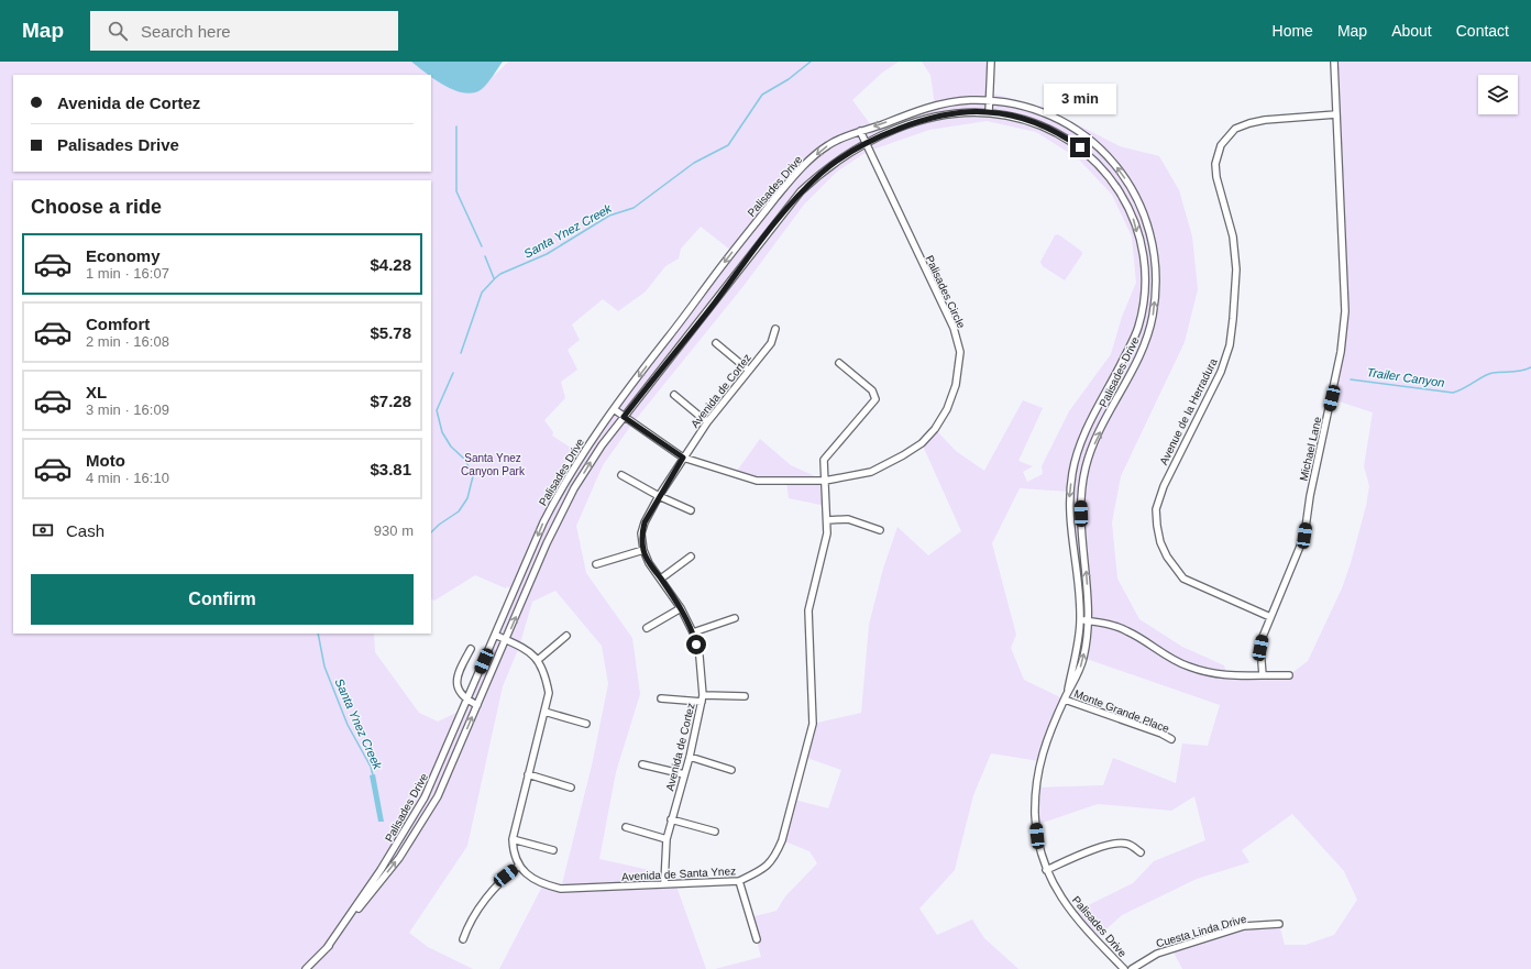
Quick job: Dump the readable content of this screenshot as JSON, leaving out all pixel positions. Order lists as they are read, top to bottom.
{
  "streets": {
    "street": [
      "Palisades Drive",
      "Palisades Circle",
      "Avenida de Cortez",
      "Avenue de la Herradura",
      "Michael Lane",
      "Monte Grande Place",
      "Avenida de Santa Ynez",
      "Cuesta Linda Drive"
    ]
  },
  "crossings": [
    ["Palisades Drive", "Palisades Circle"],
    ["Palisades Drive", "Monte Grande Place"],
    ["Palisades Circle", "Avenida de Cortez"],
    ["Palisades Circle", "Avenida de Santa Ynez"],
    ["Avenida de Cortez", "Avenida de Santa Ynez"],
    ["Avenue de la Herradura", "Michael Lane"]
  ],
  "water": ["Santa Ynez Creek", "Trailer Canyon"],
  "parks": ["Santa Ynez Canyon Park"],
  "page": {
    "header": "Map",
    "search": "Search here",
    "nav": [
      "Home",
      "Map",
      "About",
      "Contact"
    ],
    "banner": ["Avenida de Cortez", "Palisades Drive"],
    "bubble": "3 min",
    "heading": "Choose a ride",
    "list": [
      {
        "name": "Economy",
        "note": "1 min · 16:07",
        "value": "$4.28"
      },
      {
        "name": "Comfort",
        "note": "2 min · 16:08",
        "value": "$5.78"
      },
      {
        "name": "XL",
        "note": "3 min · 16:09",
        "value": "$7.28"
      },
      {
        "name": "Moto",
        "note": "4 min · 16:10",
        "value": "$3.81"
      }
    ],
    "pay": ["Cash", "930 m"],
    "buttons": "Confirm"
  }
}
